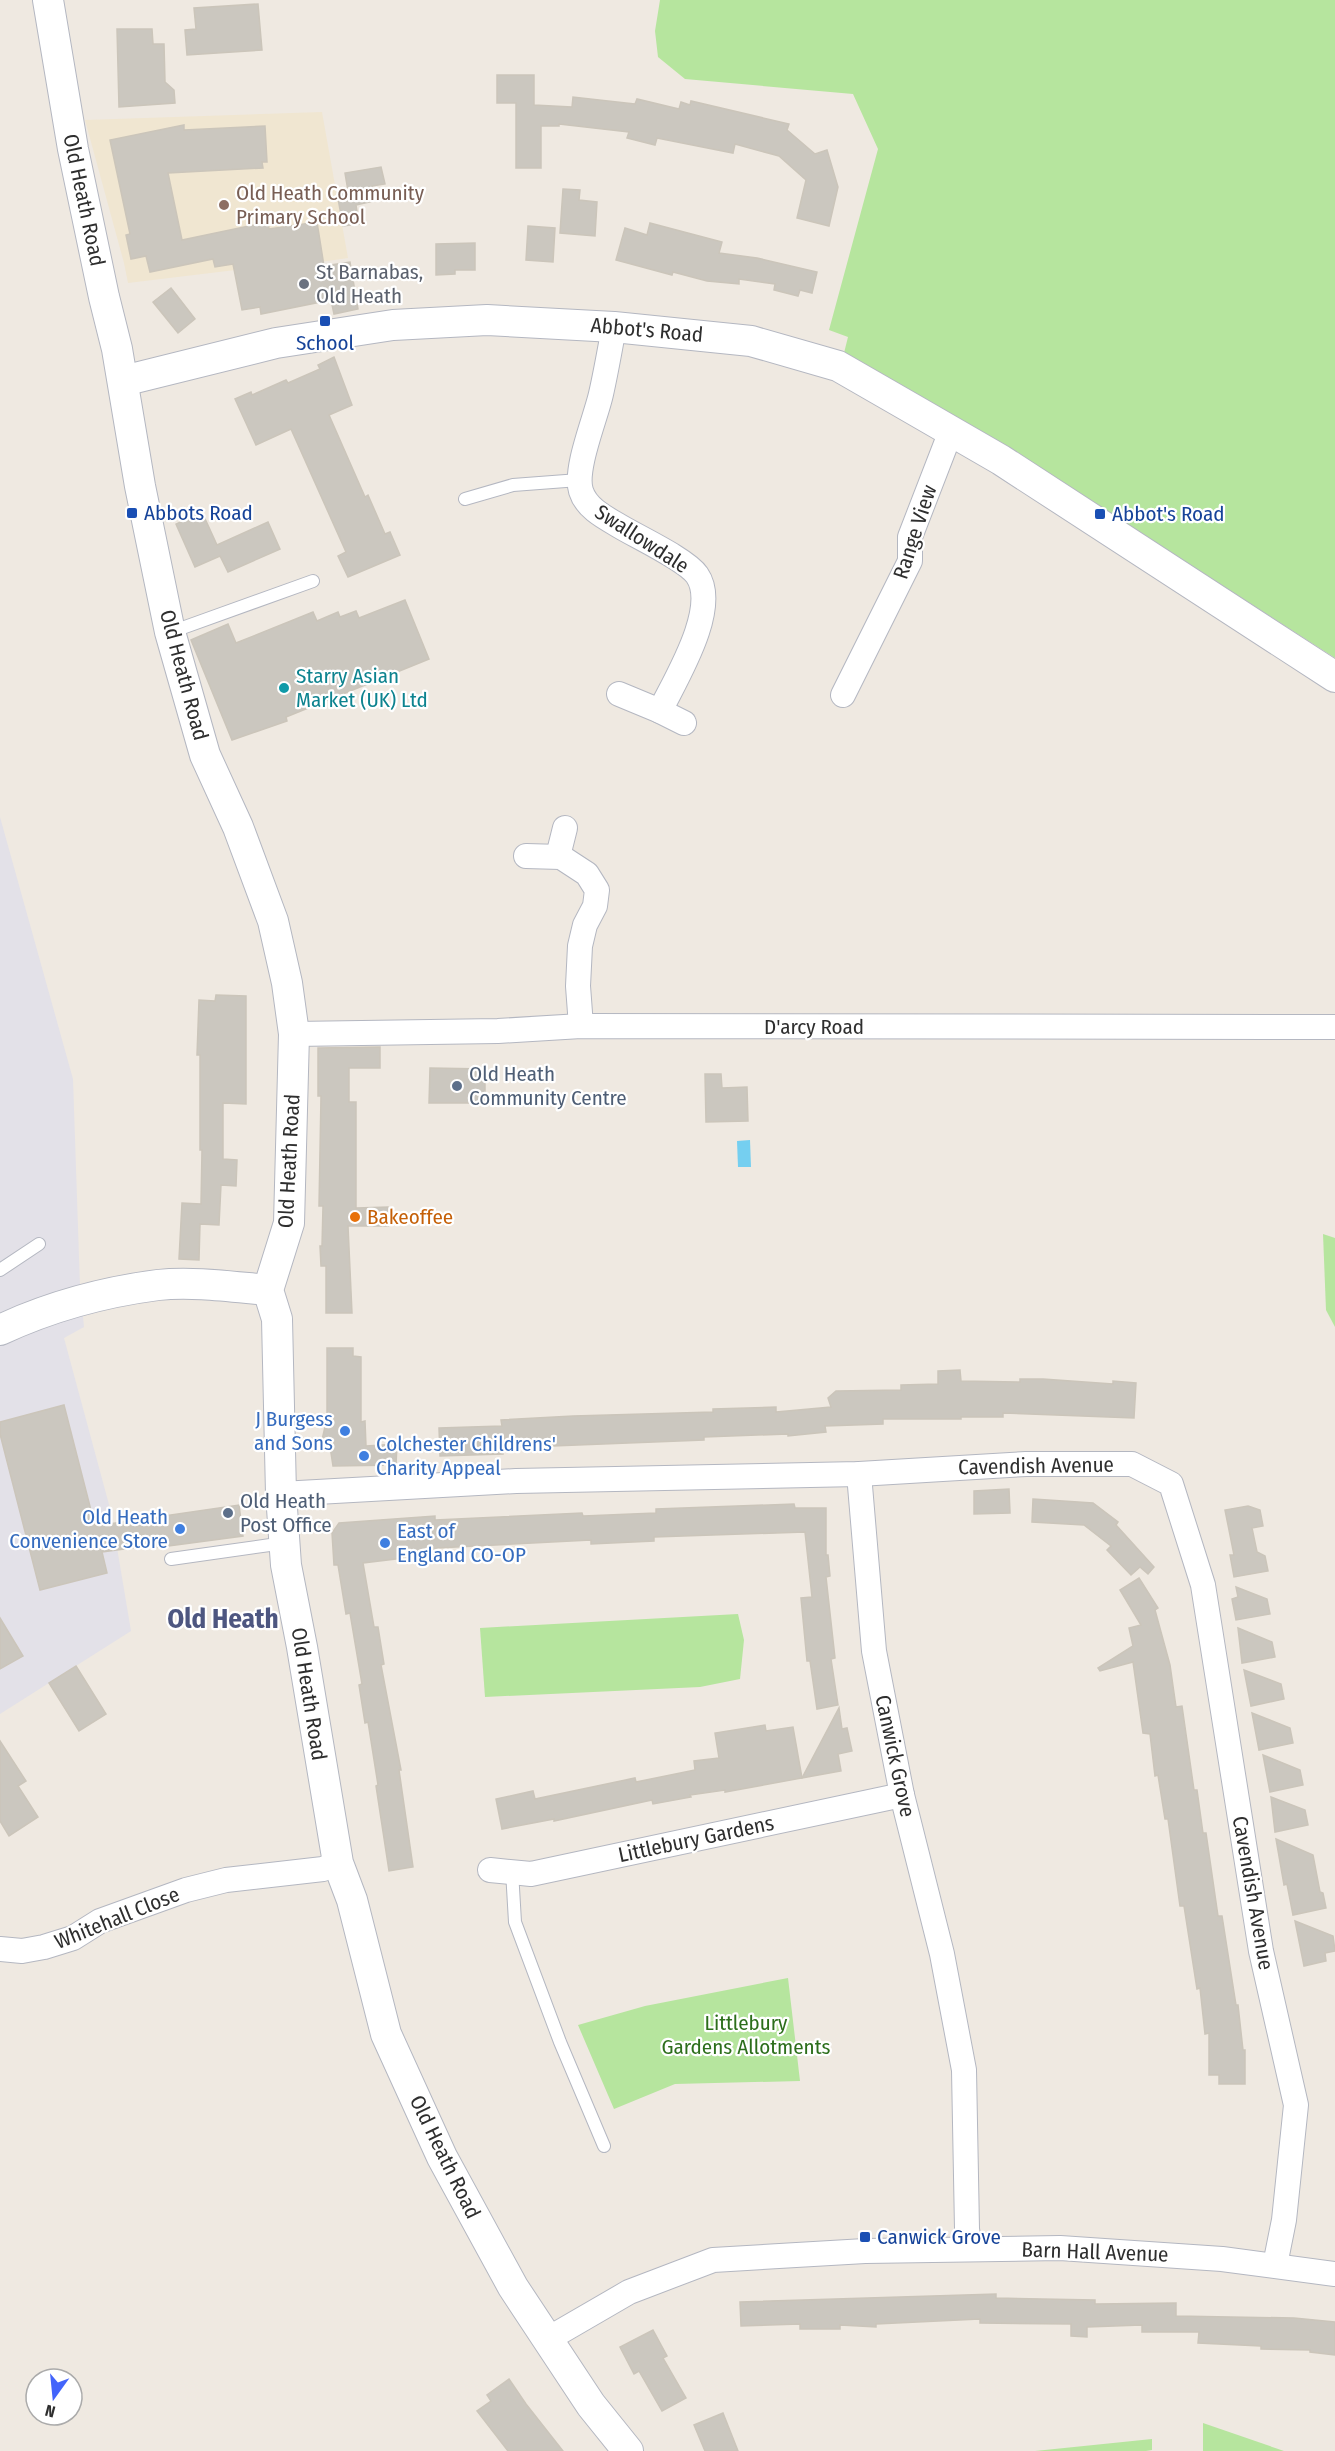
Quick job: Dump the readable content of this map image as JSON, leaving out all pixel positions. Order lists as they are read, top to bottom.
{
  "streets": {
    "street": [
      "Old Heath Road",
      "Abbot's Road",
      "Range View",
      "Swallowdale",
      "D'arcy Road",
      "Cavendish Avenue",
      "Canwick Grove",
      "Littlebury Gardens",
      "Whitehall Close",
      "Barn Hall Avenue"
    ]
  },
  "crossings": [
    ["Old Heath Road", "Abbot's Road"],
    ["Old Heath Road", "D'arcy Road"],
    ["Old Heath Road", "Cavendish Avenue"],
    ["Old Heath Road", "Whitehall Close"],
    ["Old Heath Road", "Barn Hall Avenue"],
    ["Abbot's Road", "Range View"],
    ["Abbot's Road", "Swallowdale"],
    ["Cavendish Avenue", "Canwick Grove"],
    ["Cavendish Avenue", "Barn Hall Avenue"],
    ["Canwick Grove", "Littlebury Gardens"],
    ["Canwick Grove", "Barn Hall Avenue"]
  ],
  "districts": ["Old Heath"],
  "parks": ["Littlebury Gardens Allotments"],
  "places": {
    "other": [
      "Old Heath Community Primary School",
      "St Barnabas, Old Heath",
      "Starry Asian Market (UK) Ltd",
      "Old Heath Community Centre",
      "Bakeoffee",
      "J Burgess and Sons",
      "Colchester Childrens' Charity Appeal",
      "Old Heath Post Office",
      "Old Heath Convenience Store",
      "East of England CO-OP"
    ],
    "transit": [
      "School",
      "Abbots Road",
      "Abbot's Road",
      "Canwick Grove"
    ]
  },
  "north": "bottom"
}
